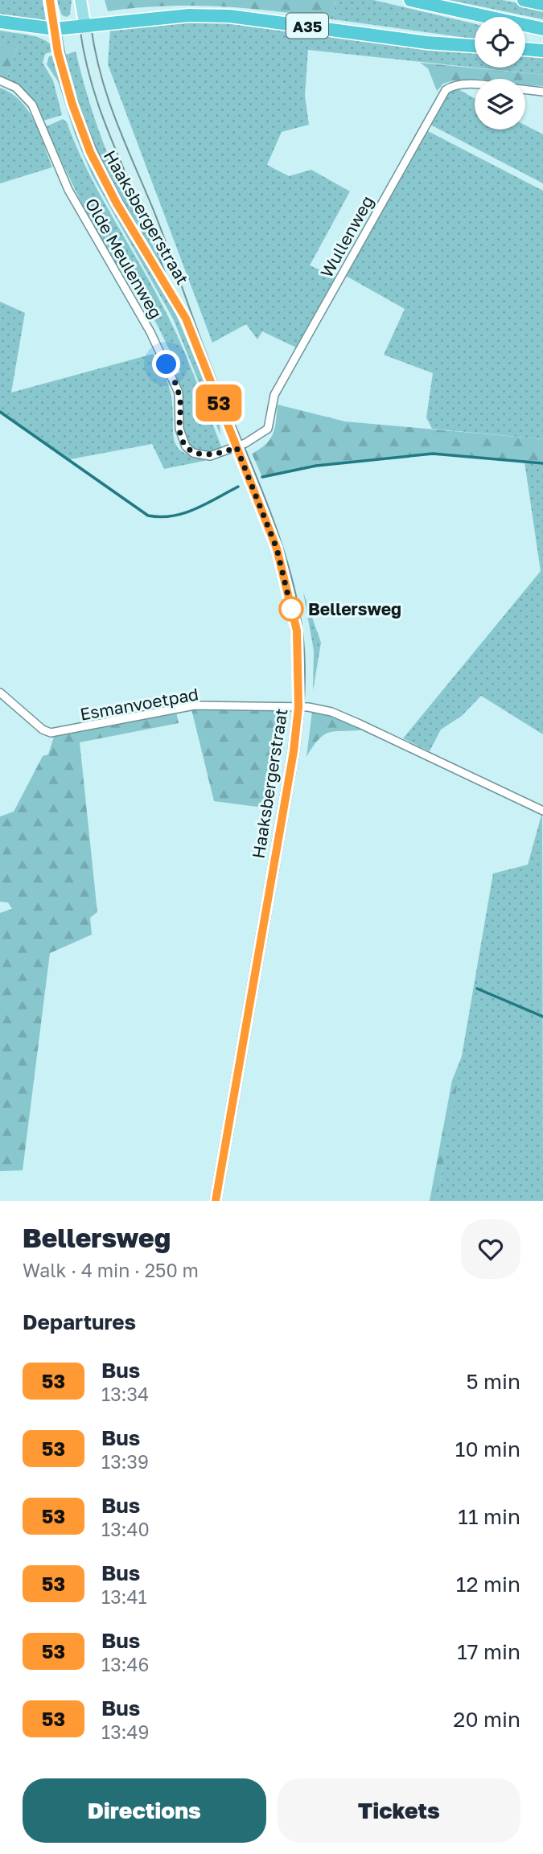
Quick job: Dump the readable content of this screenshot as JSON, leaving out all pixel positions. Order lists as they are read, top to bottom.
{
  "streets": {
    "highway": ["A35"],
    "main road": ["Haaksbergerstraat"],
    "street": ["Wullenweg", "Olde Meulenweg", "Esmanvoetpad"]
  },
  "crossings": [
    ["A35", "Haaksbergerstraat"],
    ["Haaksbergerstraat", "Wullenweg"],
    ["Haaksbergerstraat", "Olde Meulenweg"],
    ["Haaksbergerstraat", "Esmanvoetpad"],
    ["Wullenweg", "Olde Meulenweg"]
  ],
  "places": ["Bellersweg"],
  "lines": ["bus line 53"],
  "page": {
    "on_map": "53",
    "heading": [
      ["Bellersweg", "Walk · 4 min · 250 m"],
      "Departures"
    ],
    "list": [
      {
        "mark": "53",
        "name": "Bus",
        "note": "13:34",
        "value": "5 min"
      },
      {
        "mark": "53",
        "name": "Bus",
        "note": "13:39",
        "value": "10 min"
      },
      {
        "mark": "53",
        "name": "Bus",
        "note": "13:40",
        "value": "11 min"
      },
      {
        "mark": "53",
        "name": "Bus",
        "note": "13:41",
        "value": "12 min"
      },
      {
        "mark": "53",
        "name": "Bus",
        "note": "13:46",
        "value": "17 min"
      },
      {
        "mark": "53",
        "name": "Bus",
        "note": "13:49",
        "value": "20 min"
      }
    ],
    "buttons": ["Directions", "Tickets"]
  }
}
